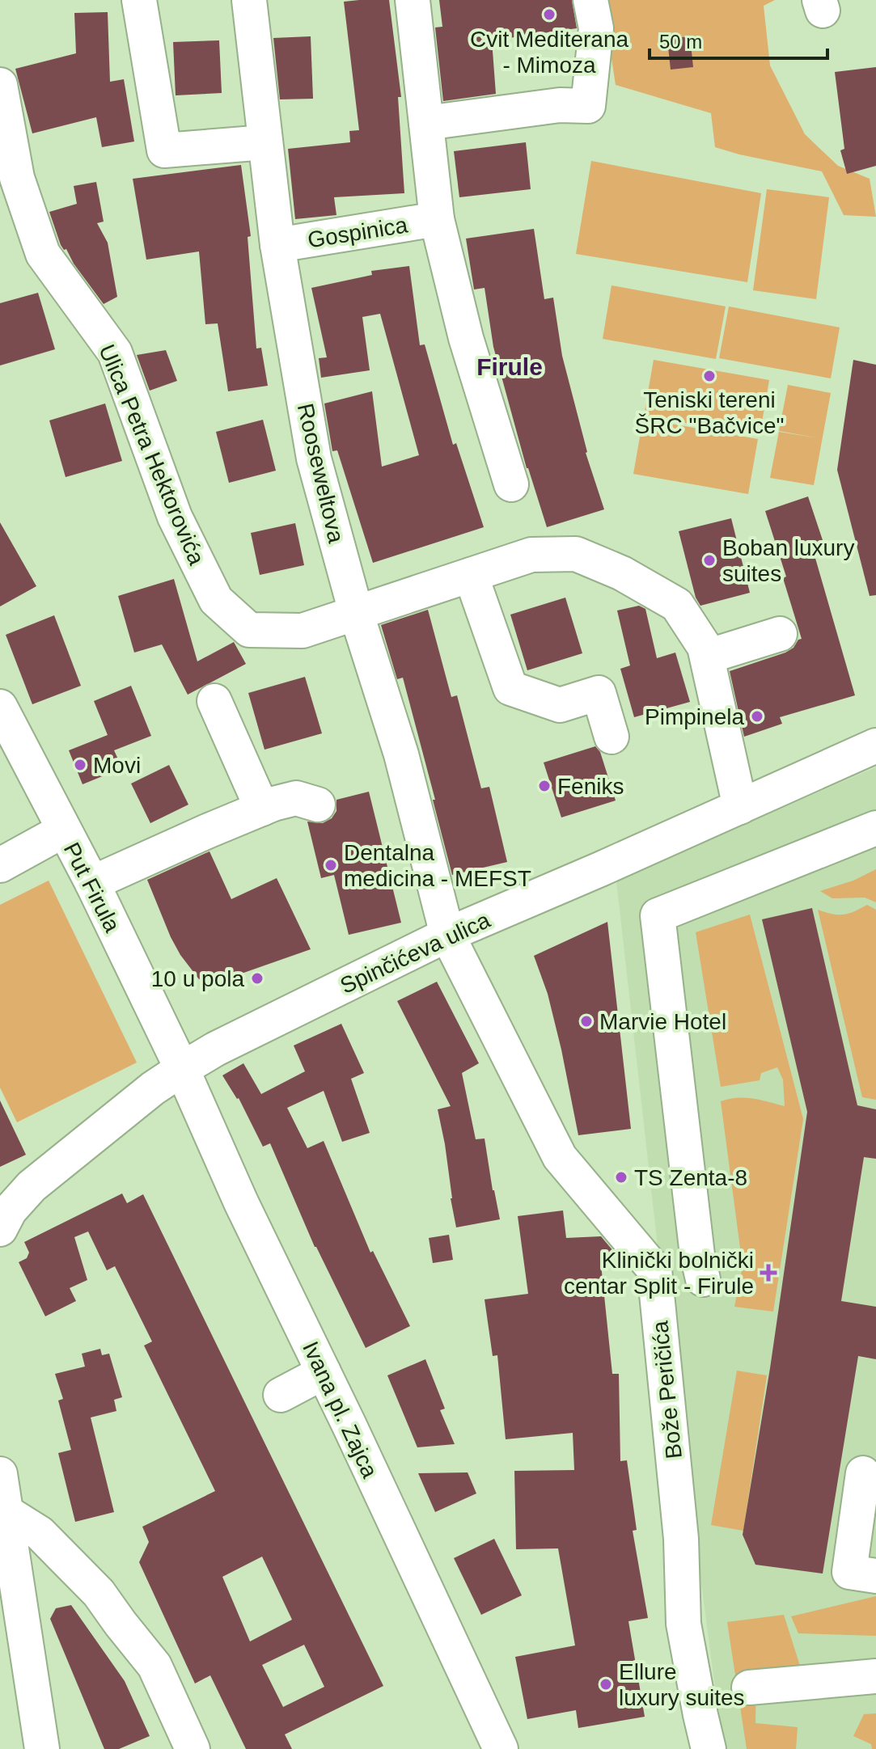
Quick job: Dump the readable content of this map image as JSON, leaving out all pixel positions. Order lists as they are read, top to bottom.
{
  "streets": {
    "street": [
      "Gospinica",
      "Ulica Petra Hektorovića",
      "Rooseweltova",
      "Put Firula",
      "Spinčićeva ulica",
      "Bože Peričića",
      "Ivana pl. Zajca"
    ]
  },
  "crossings": [
    ["Gospinica", "Rooseweltova"],
    ["Ulica Petra Hektorovića", "Rooseweltova"],
    ["Ulica Petra Hektorovića", "Spinčićeva ulica"],
    ["Rooseweltova", "Spinčićeva ulica"],
    ["Put Firula", "Spinčićeva ulica"],
    ["Put Firula", "Ivana pl. Zajca"],
    ["Spinčićeva ulica", "Ivana pl. Zajca"]
  ],
  "districts": ["Firule"],
  "places": {
    "other": [
      "Cvit Mediterana - Mimoza",
      "Teniski tereni ŠRC \"Bačvice\"",
      "Boban luxury suites",
      "Pimpinela",
      "Movi",
      "Feniks",
      "Dentalna medicina - MEFST",
      "10 u pola",
      "Marvie Hotel",
      "TS Zenta-8",
      "Ellure luxury suites"
    ],
    "health": ["Klinički bolnički centar Split - Firule"]
  },
  "scale_bar": "50 m"
}
